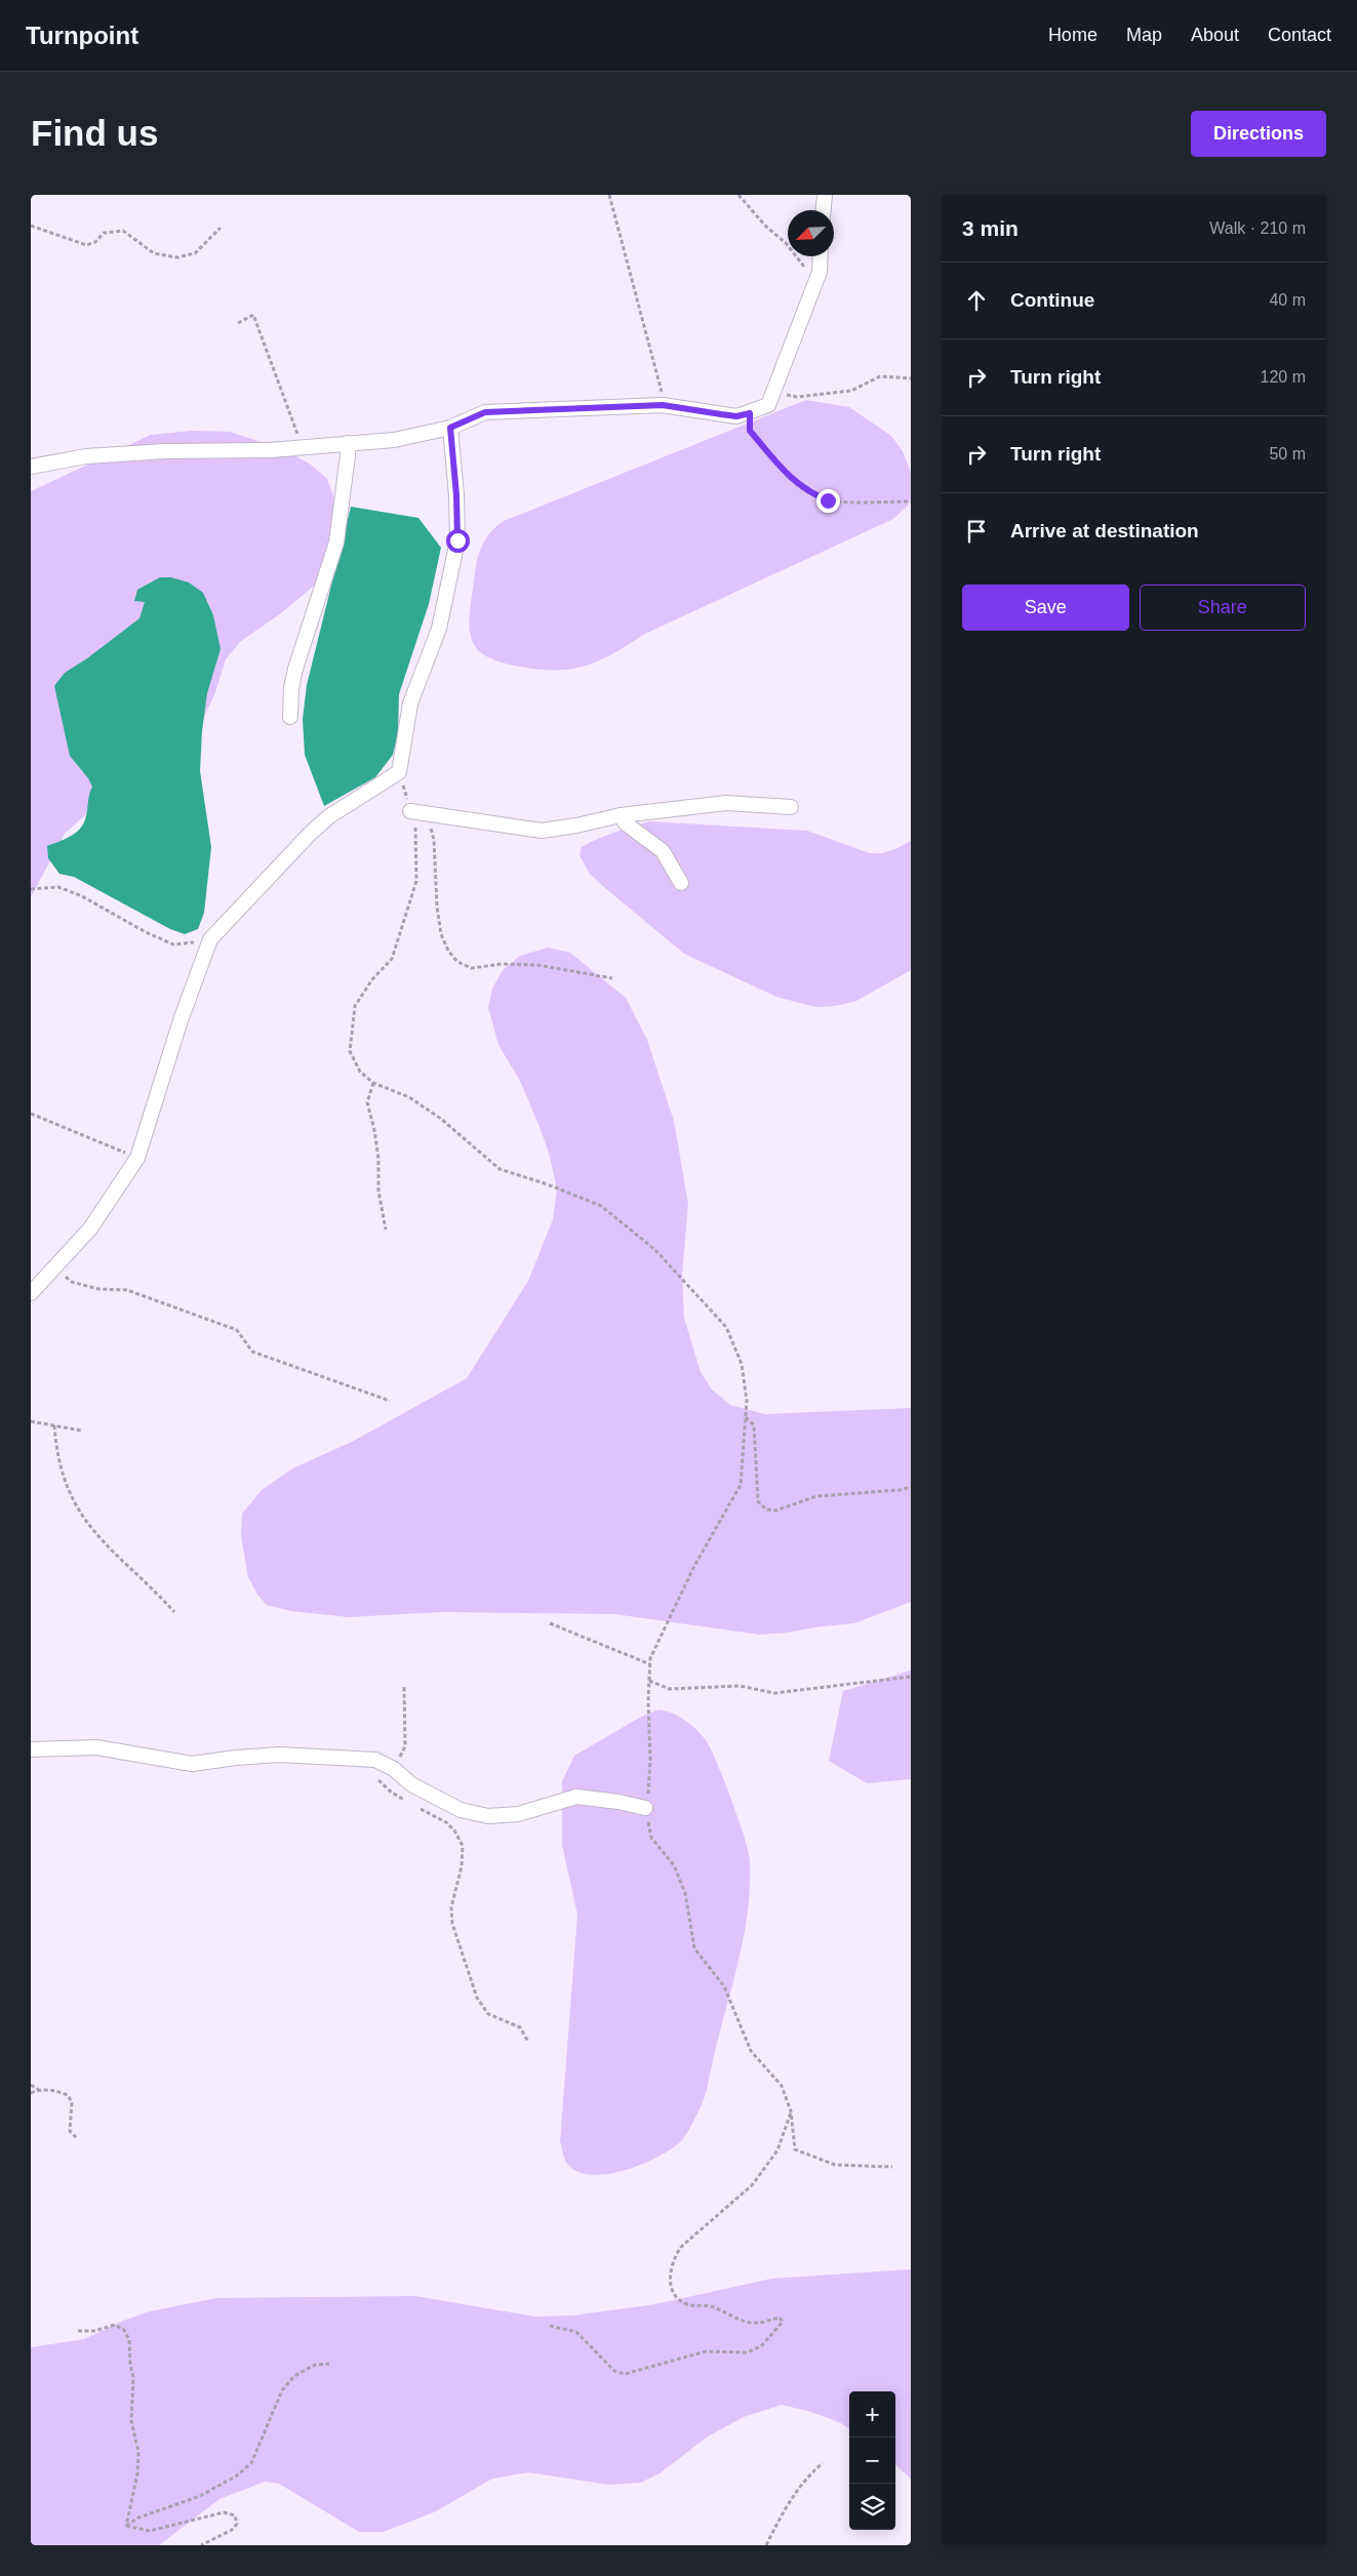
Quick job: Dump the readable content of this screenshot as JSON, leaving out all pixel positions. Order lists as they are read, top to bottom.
{
  "north": "bottom left",
  "page": {
    "header": "Turnpoint",
    "nav": [
      "Home",
      "Map",
      "About",
      "Contact"
    ],
    "buttons": [
      "Directions",
      ["Save", "Share"]
    ],
    "title": "Find us",
    "heading": ["3 min", "Walk · 210 m"],
    "list": [
      ["Continue", "40 m"],
      ["Turn right", "120 m"],
      ["Turn right", "50 m"],
      "Arrive at destination"
    ],
    "map_buttons": ["+", "−"]
  }
}
